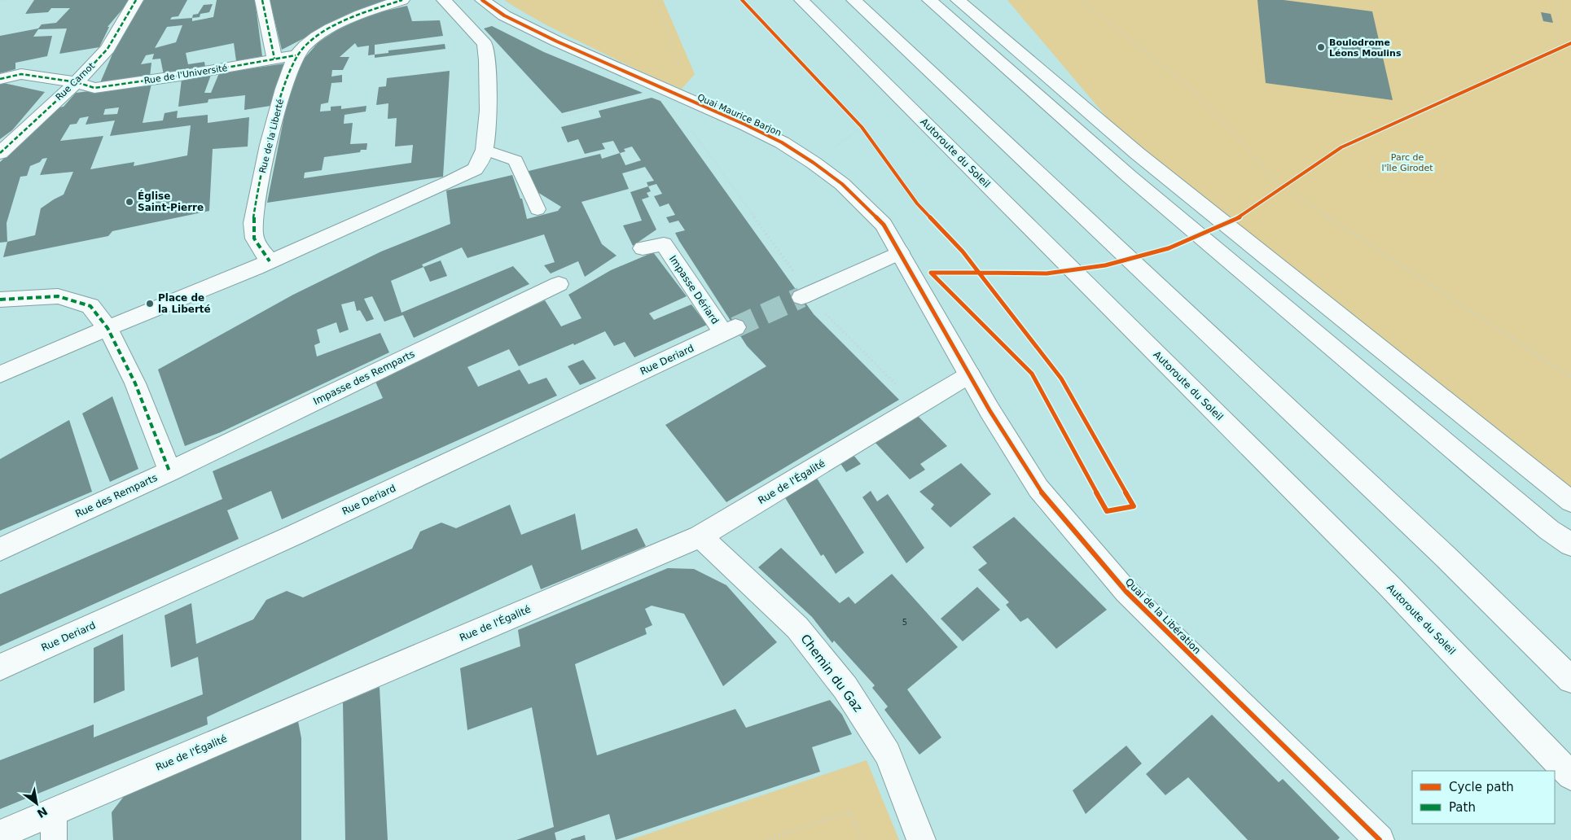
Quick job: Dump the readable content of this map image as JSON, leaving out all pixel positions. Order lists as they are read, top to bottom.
{
  "streets": {
    "main road": [
      "Rue de l'Université",
      "Rue Carnot",
      "Quai Maurice Barjon",
      "Rue de la Liberté",
      "Autoroute du Soleil",
      "Impasse Dériard",
      "Rue Deriard",
      "Impasse des Remparts",
      "Rue de l'Égalité",
      "Rue des Remparts",
      "Quai de la Libération",
      "Chemin du Gaz"
    ]
  },
  "crossings": [
    ["Rue de l'Université", "Rue Carnot"],
    ["Rue de l'Université", "Rue de la Liberté"],
    ["Quai Maurice Barjon", "Rue de l'Égalité"],
    ["Quai Maurice Barjon", "Quai de la Libération"],
    ["Impasse Dériard", "Rue Deriard"],
    ["Impasse des Remparts", "Rue des Remparts"],
    ["Rue de l'Égalité", "Quai de la Libération"],
    ["Rue de l'Égalité", "Chemin du Gaz"]
  ],
  "parks": ["Parc de l'île Girodet"],
  "places": ["Boulodrome Léons Moulins", "Église Saint-Pierre", "Place de la Liberté"],
  "house_numbers": ["5"],
  "legend": ["Cycle path", "Path"],
  "north": "bottom right"
}
